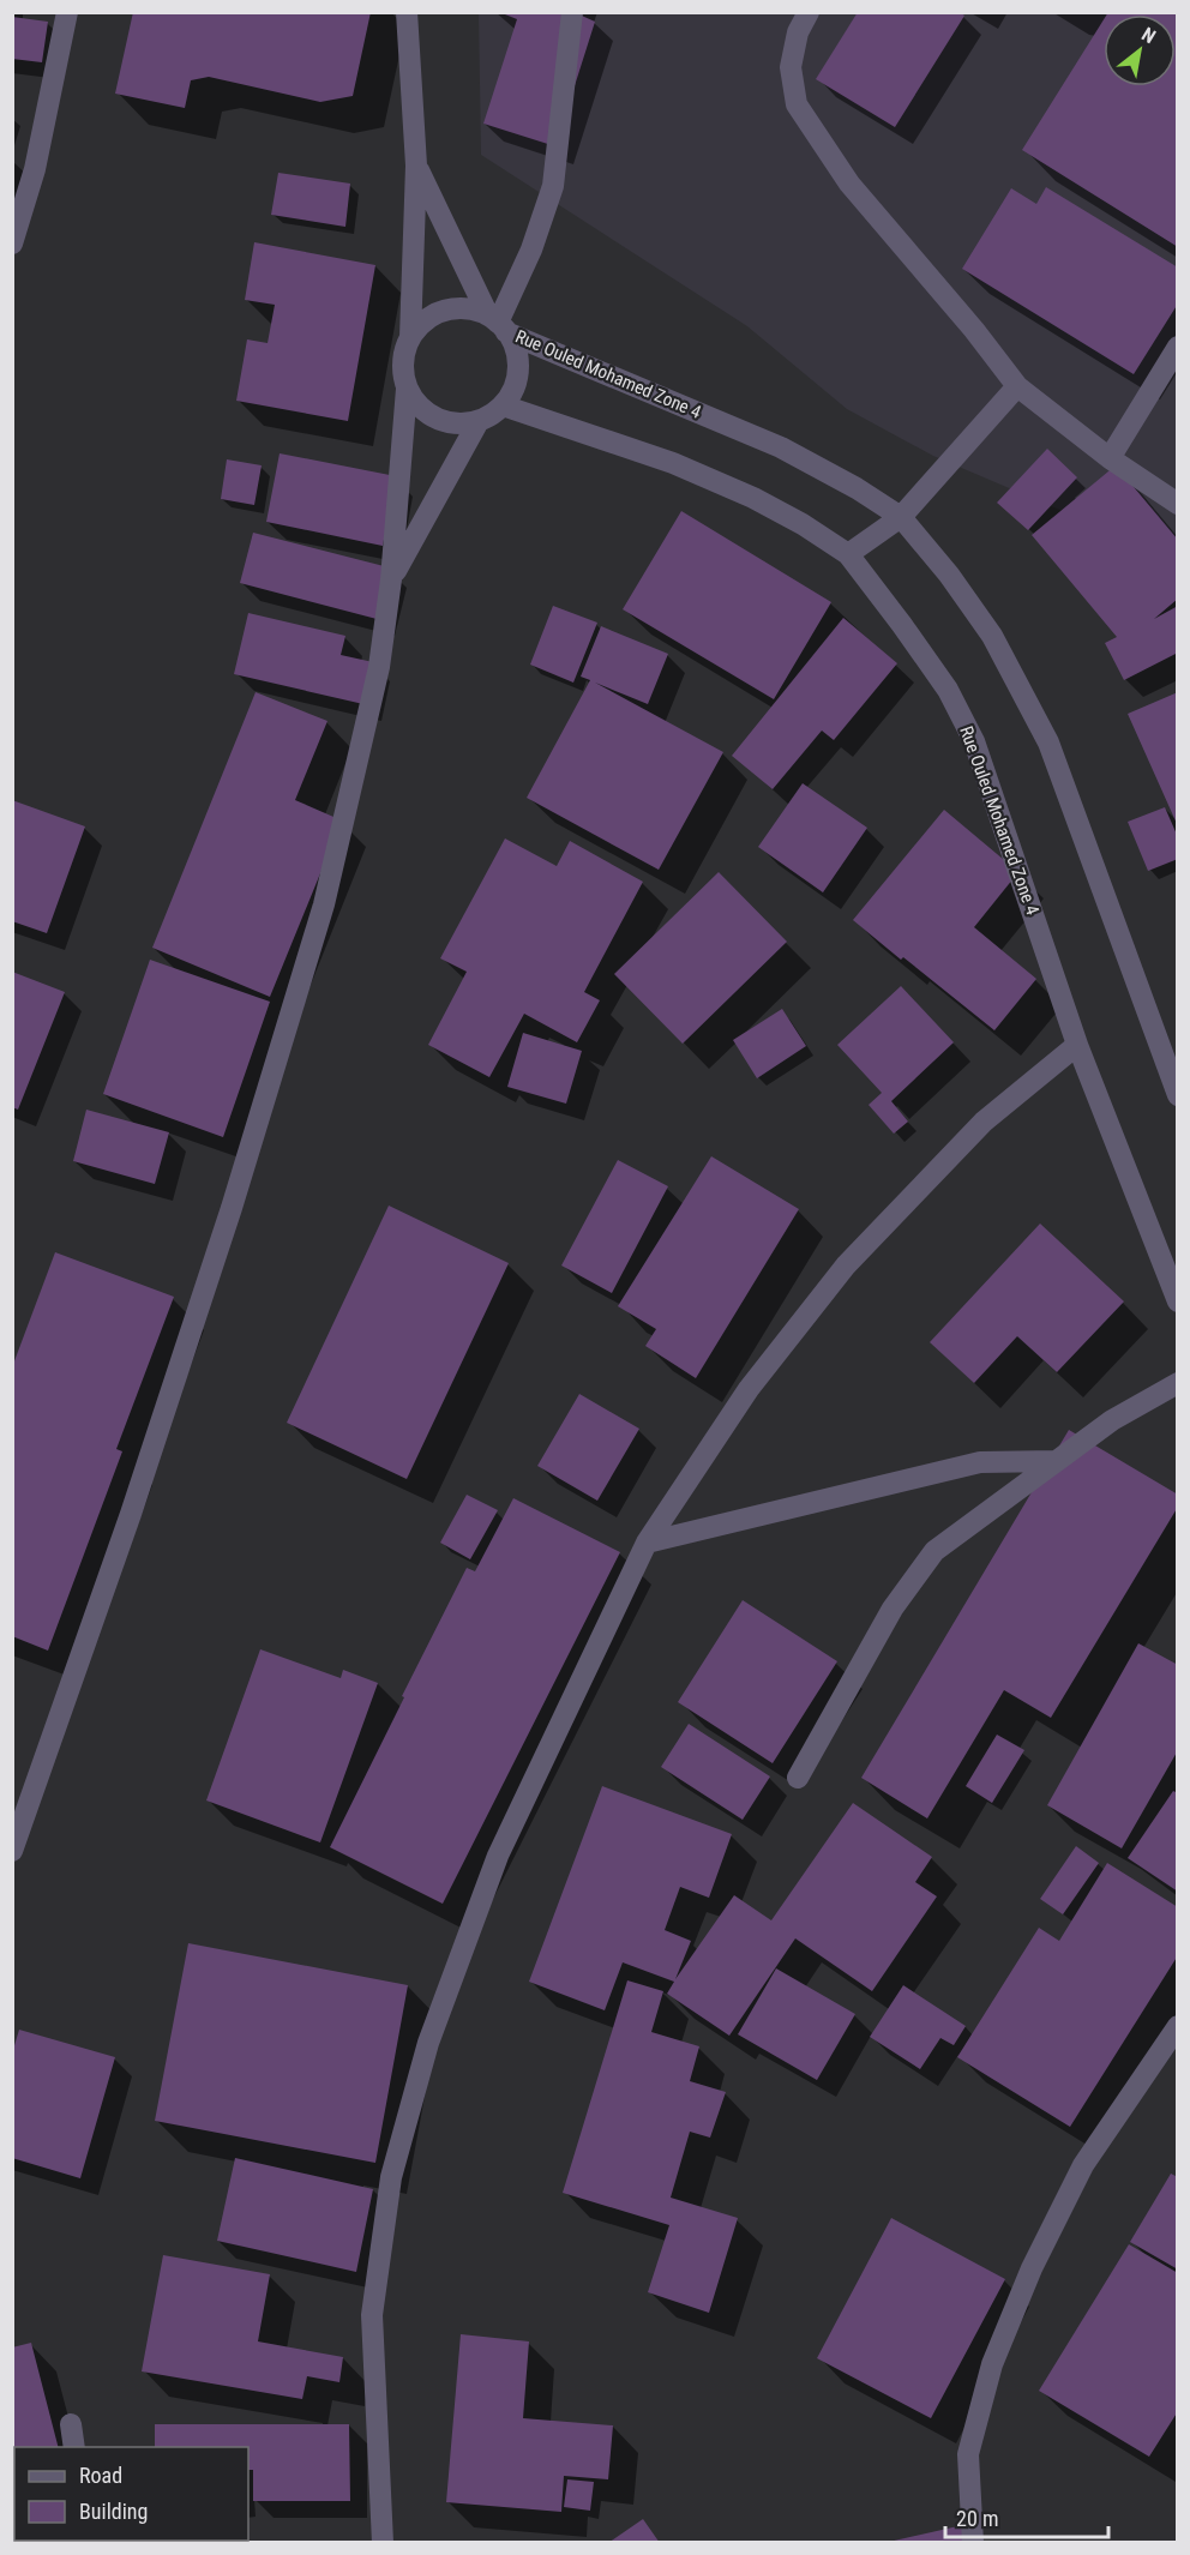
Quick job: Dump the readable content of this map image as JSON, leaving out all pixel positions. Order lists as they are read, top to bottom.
{
  "streets": {
    "street": ["Rue Ouled Mohamed Zone 4"]
  },
  "legend": ["Road", "Building"],
  "scale_bar": "20 m",
  "north": "top right"
}
